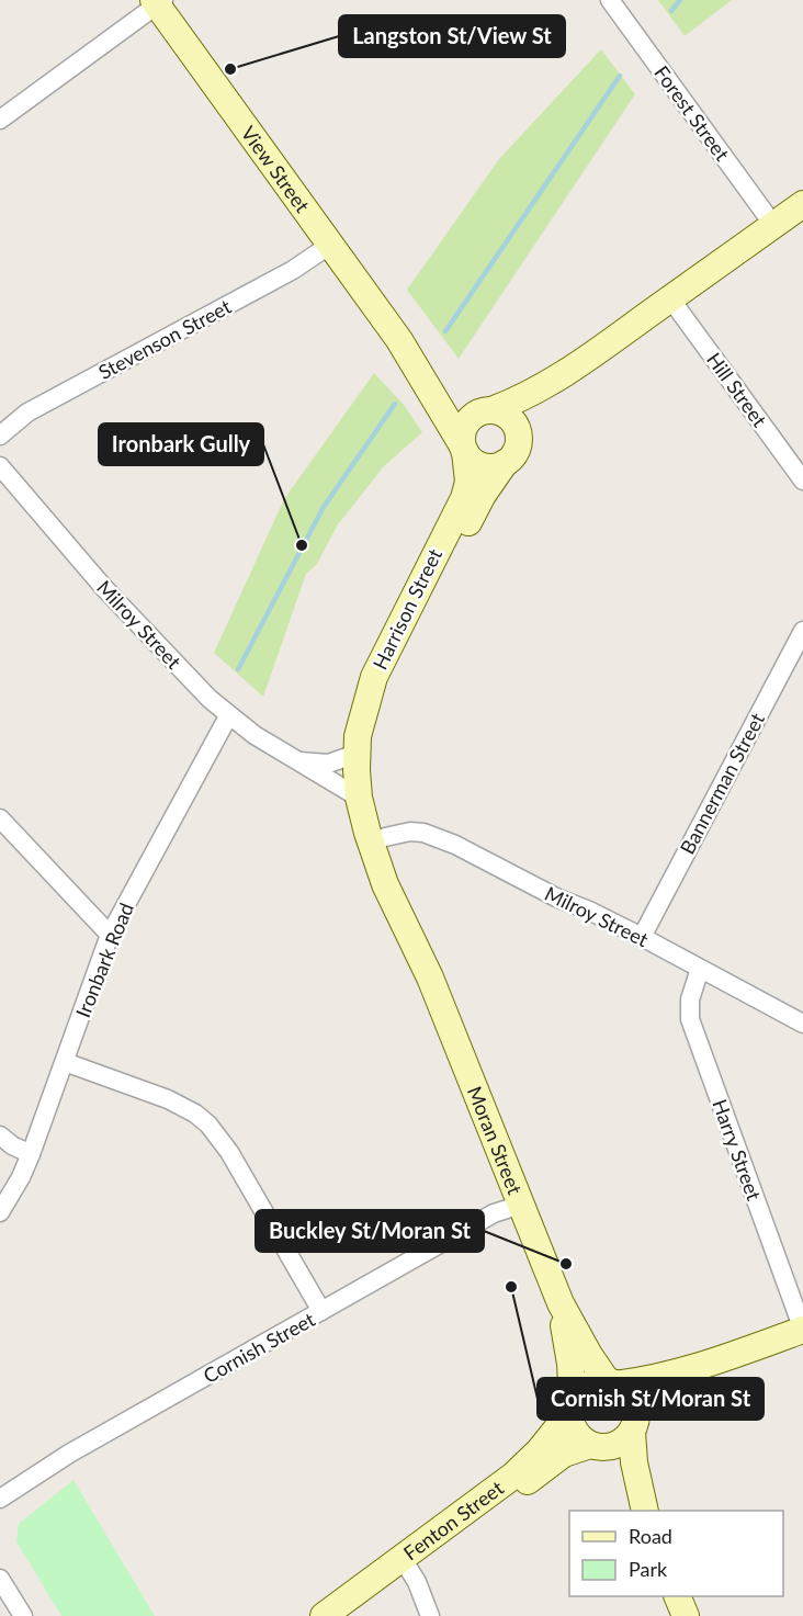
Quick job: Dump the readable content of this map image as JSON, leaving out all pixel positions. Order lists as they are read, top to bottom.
{
  "streets": {
    "street": [
      "Forest Street",
      "View Street",
      "Stevenson Street",
      "Hill Street",
      "Harrison Street",
      "Milroy Street",
      "Bannerman Street",
      "Ironbark Road",
      "Moran Street",
      "Harry Street",
      "Cornish Street",
      "Fenton Street"
    ]
  },
  "crossings": [
    ["View Street", "Stevenson Street"],
    ["View Street", "Harrison Street"],
    ["Harrison Street", "Milroy Street"],
    ["Harrison Street", "Moran Street"],
    ["Milroy Street", "Bannerman Street"],
    ["Milroy Street", "Ironbark Road"],
    ["Milroy Street", "Moran Street"],
    ["Milroy Street", "Harry Street"],
    ["Moran Street", "Cornish Street"],
    ["Moran Street", "Fenton Street"]
  ],
  "places": [
    "Langston St/View St",
    "Ironbark Gully",
    "Buckley St/Moran St",
    "Cornish St/Moran St"
  ],
  "legend": ["Road", "Park"]
}
